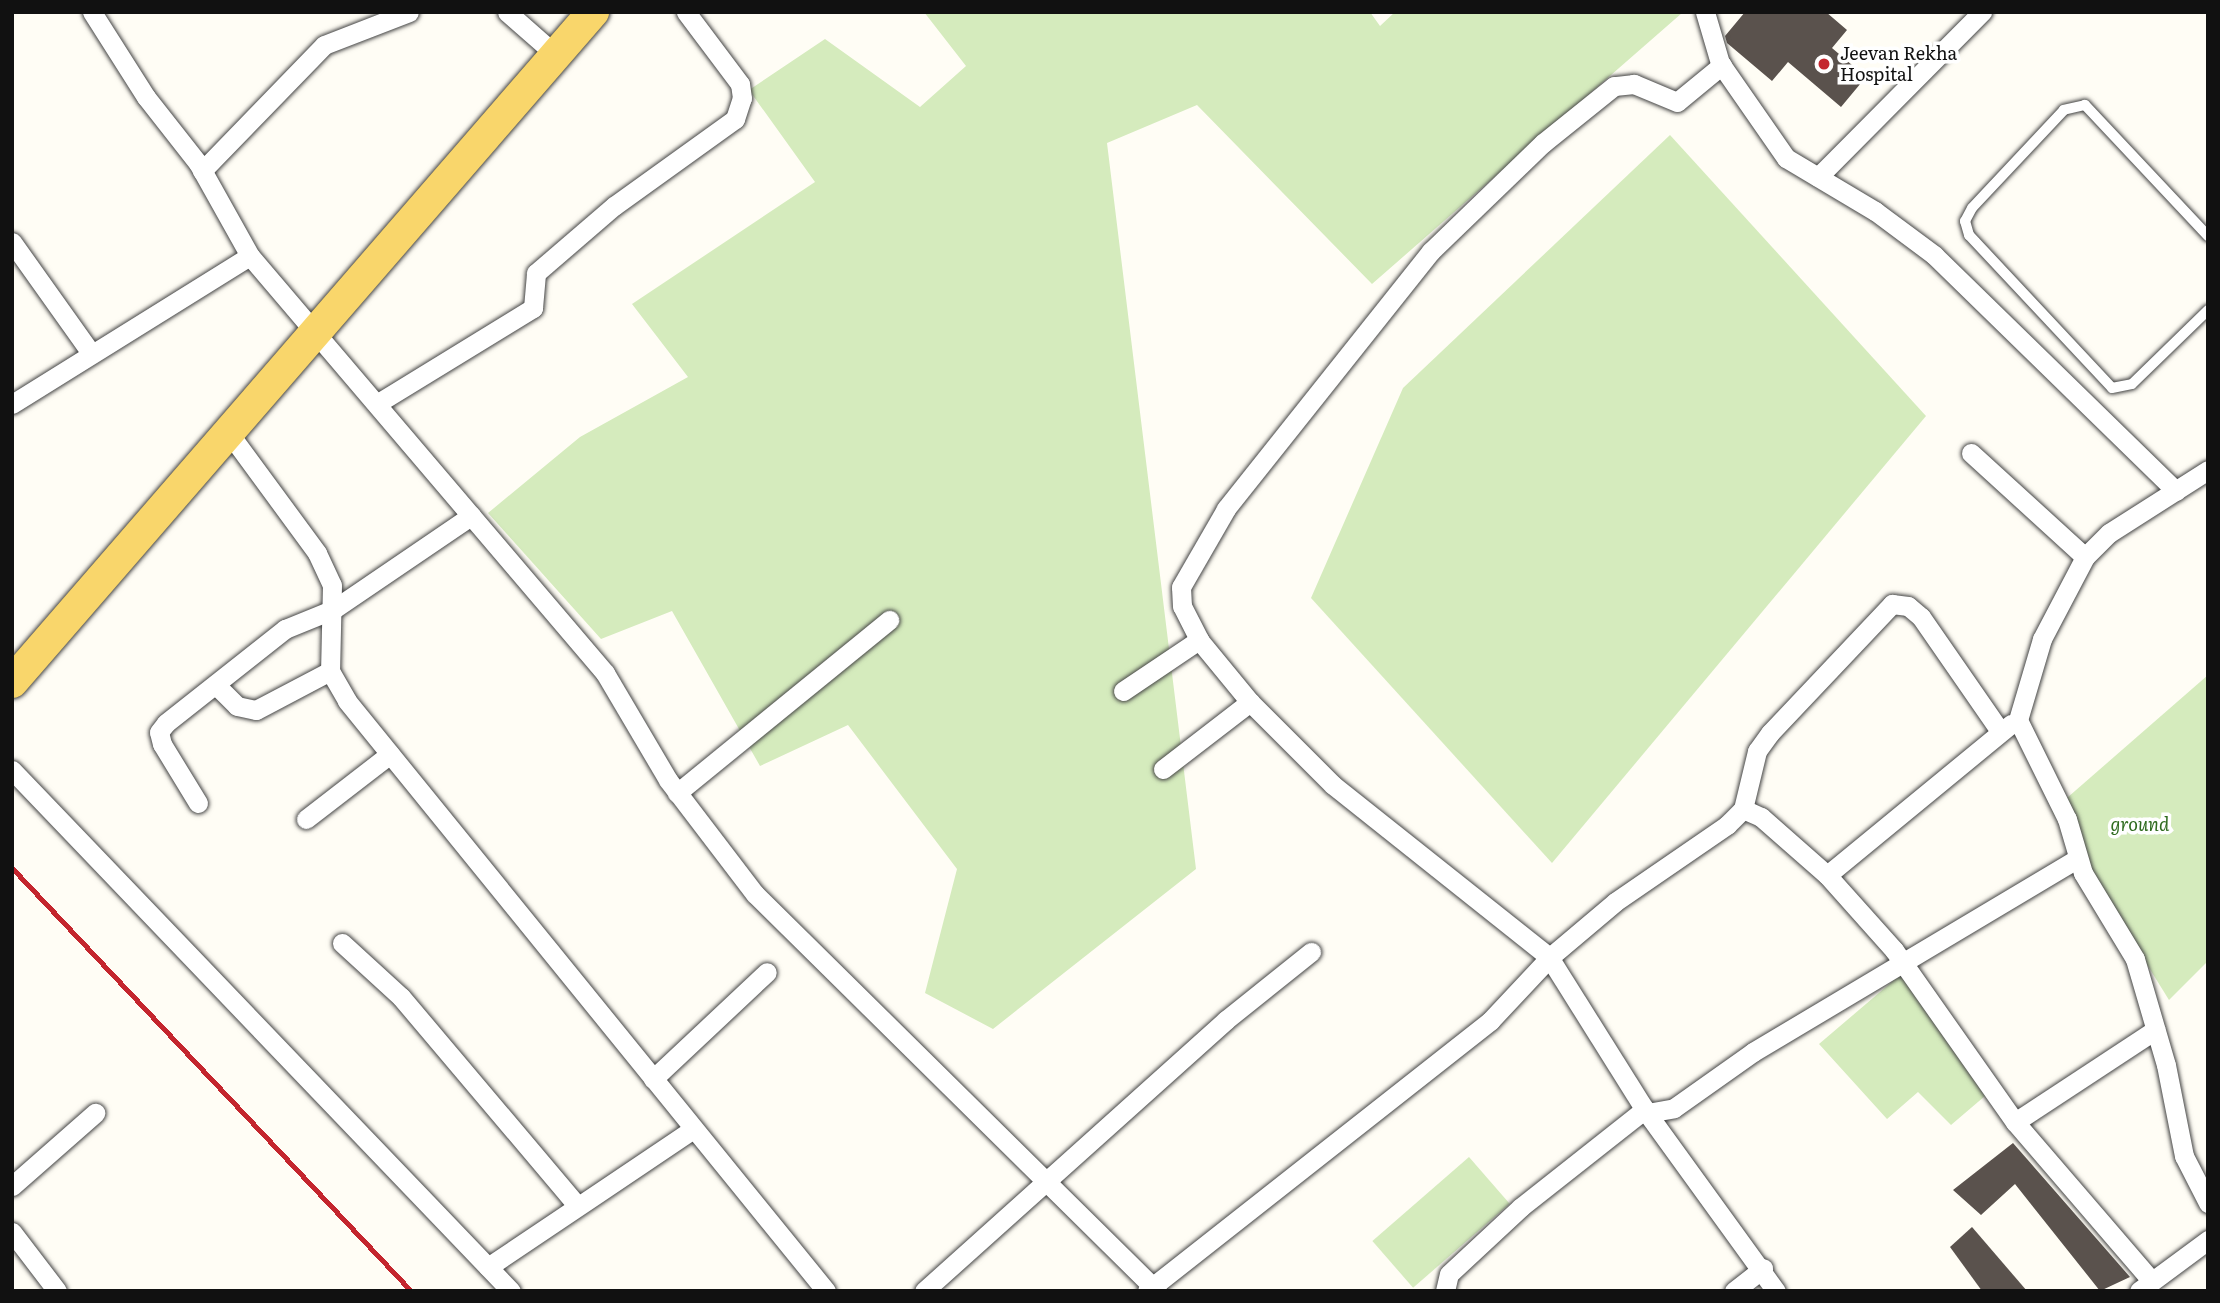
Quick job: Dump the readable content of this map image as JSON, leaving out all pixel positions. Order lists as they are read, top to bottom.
{
  "parks": ["ground"],
  "places": ["Jeevan Rekha Hospital"]
}
